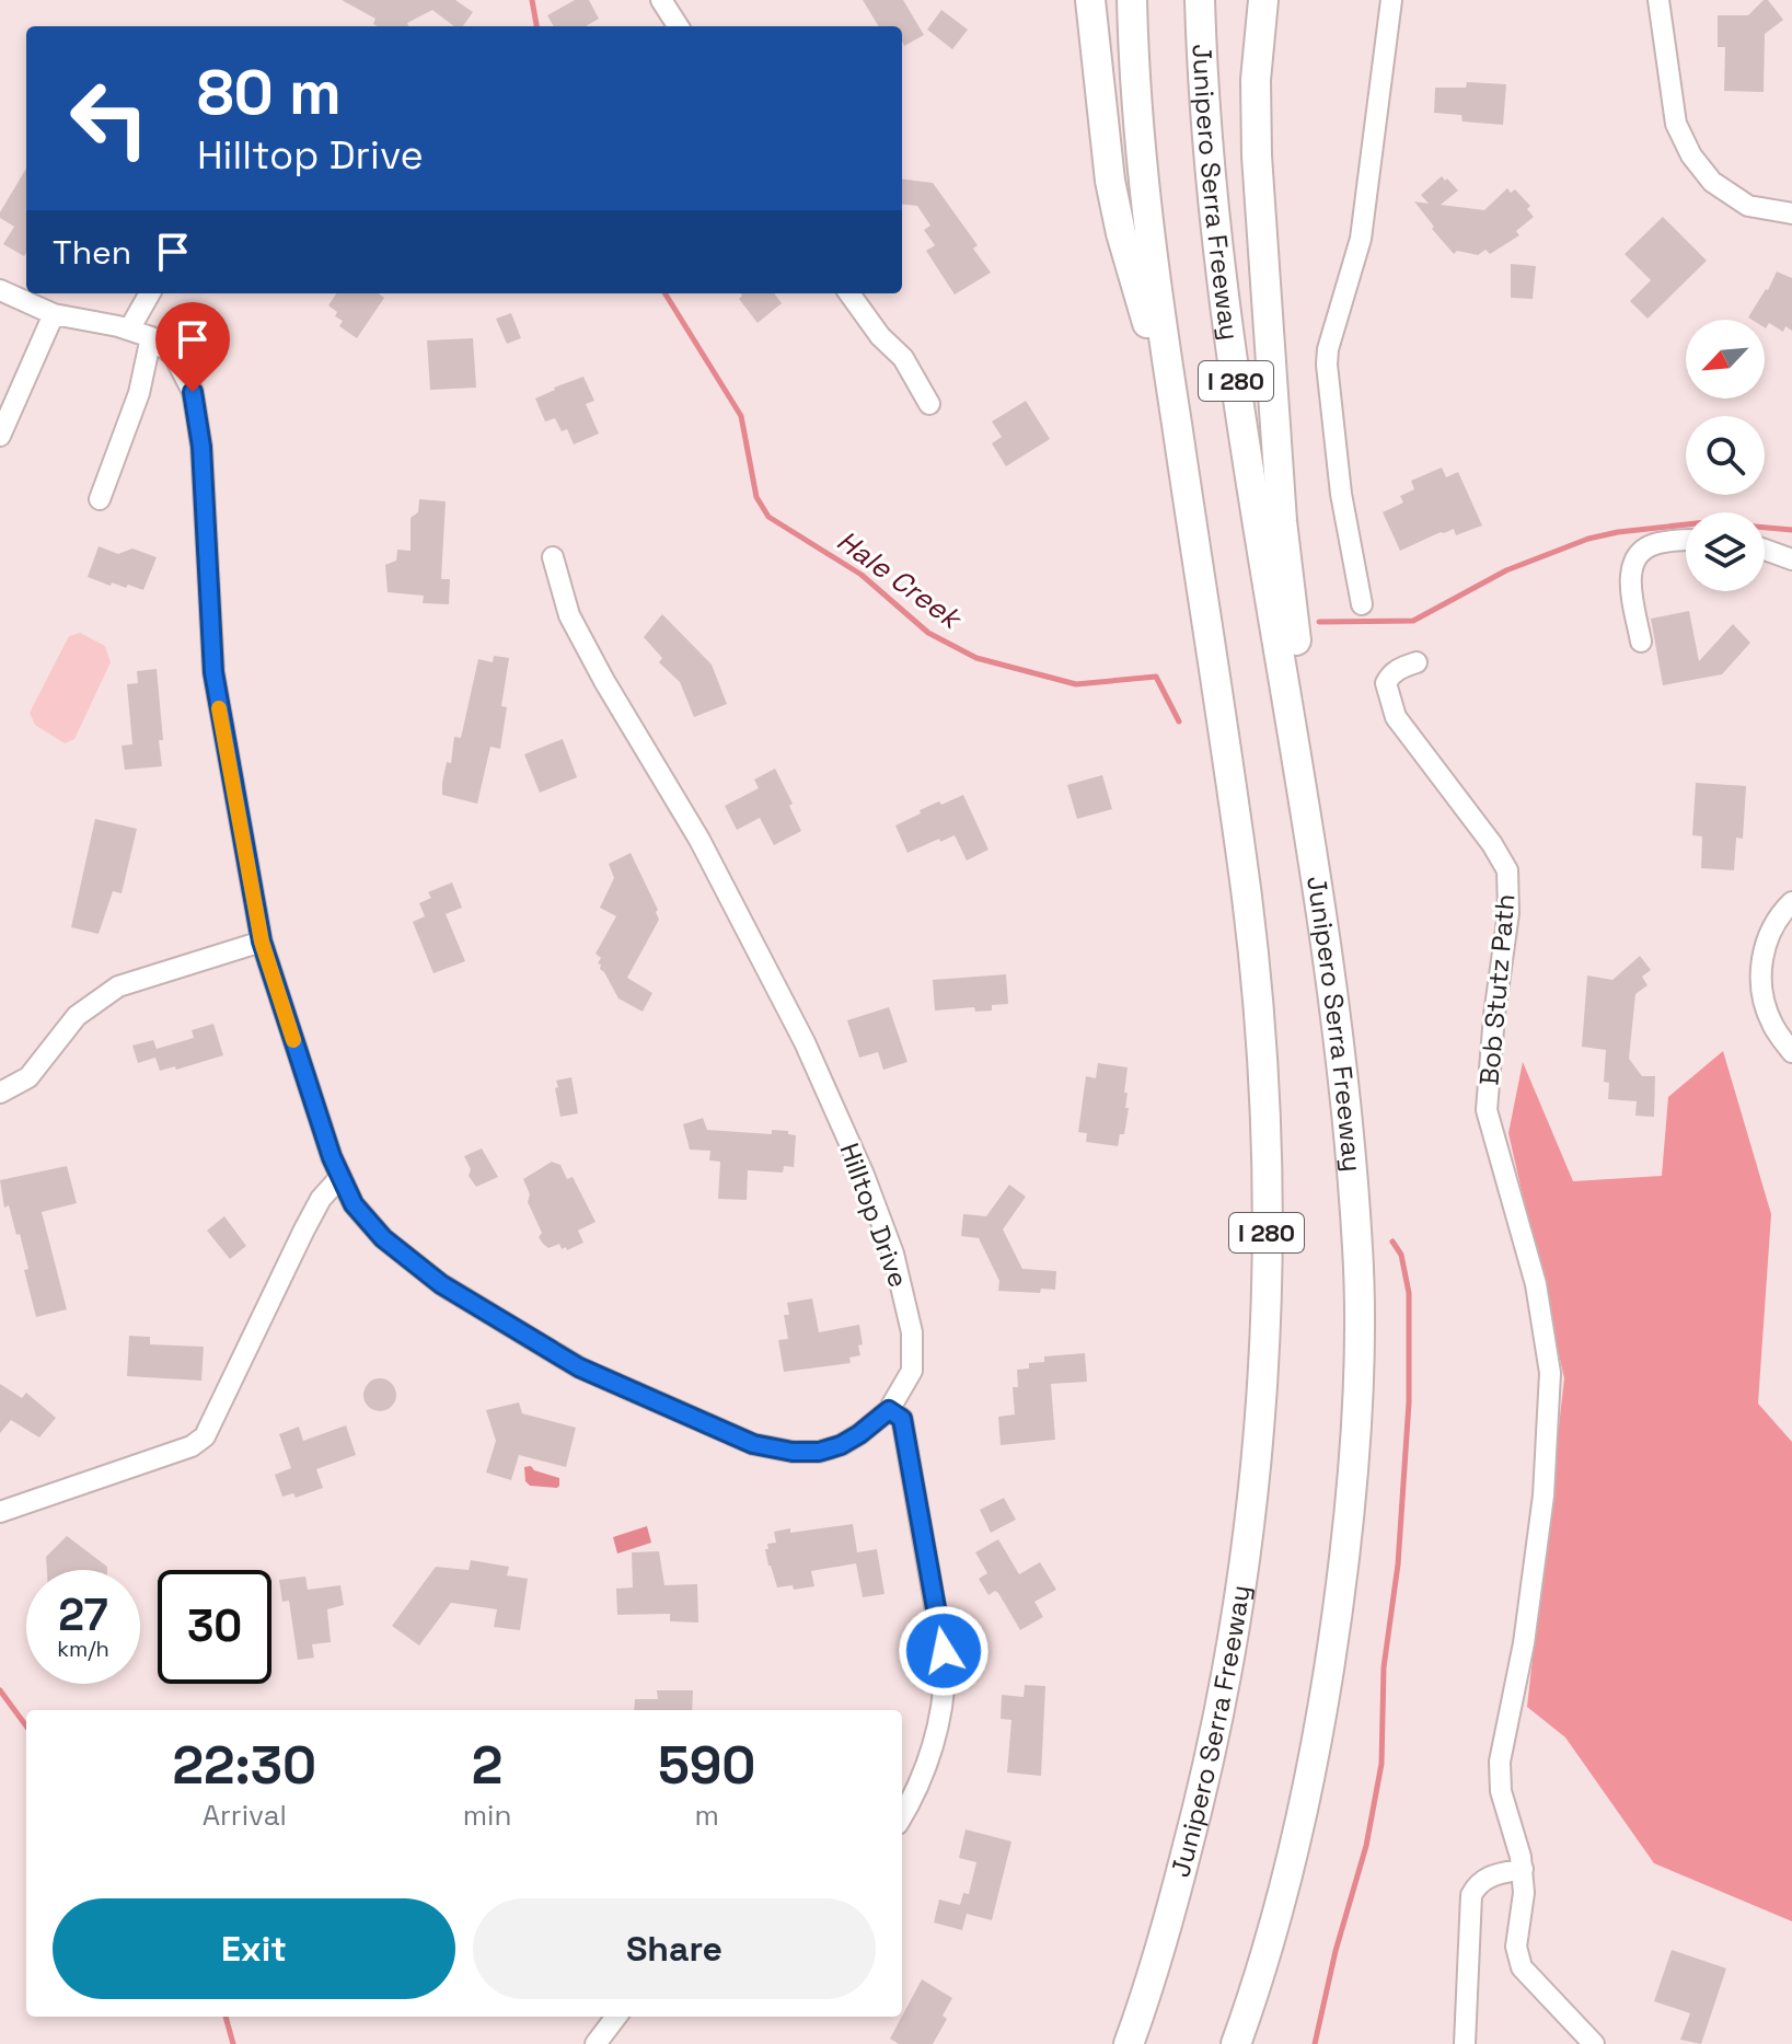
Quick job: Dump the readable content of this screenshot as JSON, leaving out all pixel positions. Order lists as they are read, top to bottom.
{
  "streets": {
    "highway": ["Junipero Serra Freeway", "I 280"],
    "street": ["Bob Stutz Path", "Hilltop Drive"]
  },
  "water": ["Hale Creek"],
  "north": "bottom left",
  "page": {
    "turn": ["80 m", "Hilltop Drive"],
    "then": "Then",
    "speed": "27 km/h",
    "limit": "30",
    "eta": [
      "22:30",
      "Arrival",
      "2",
      "min",
      "590",
      "m"
    ],
    "buttons": ["Exit", "Share"]
  }
}
